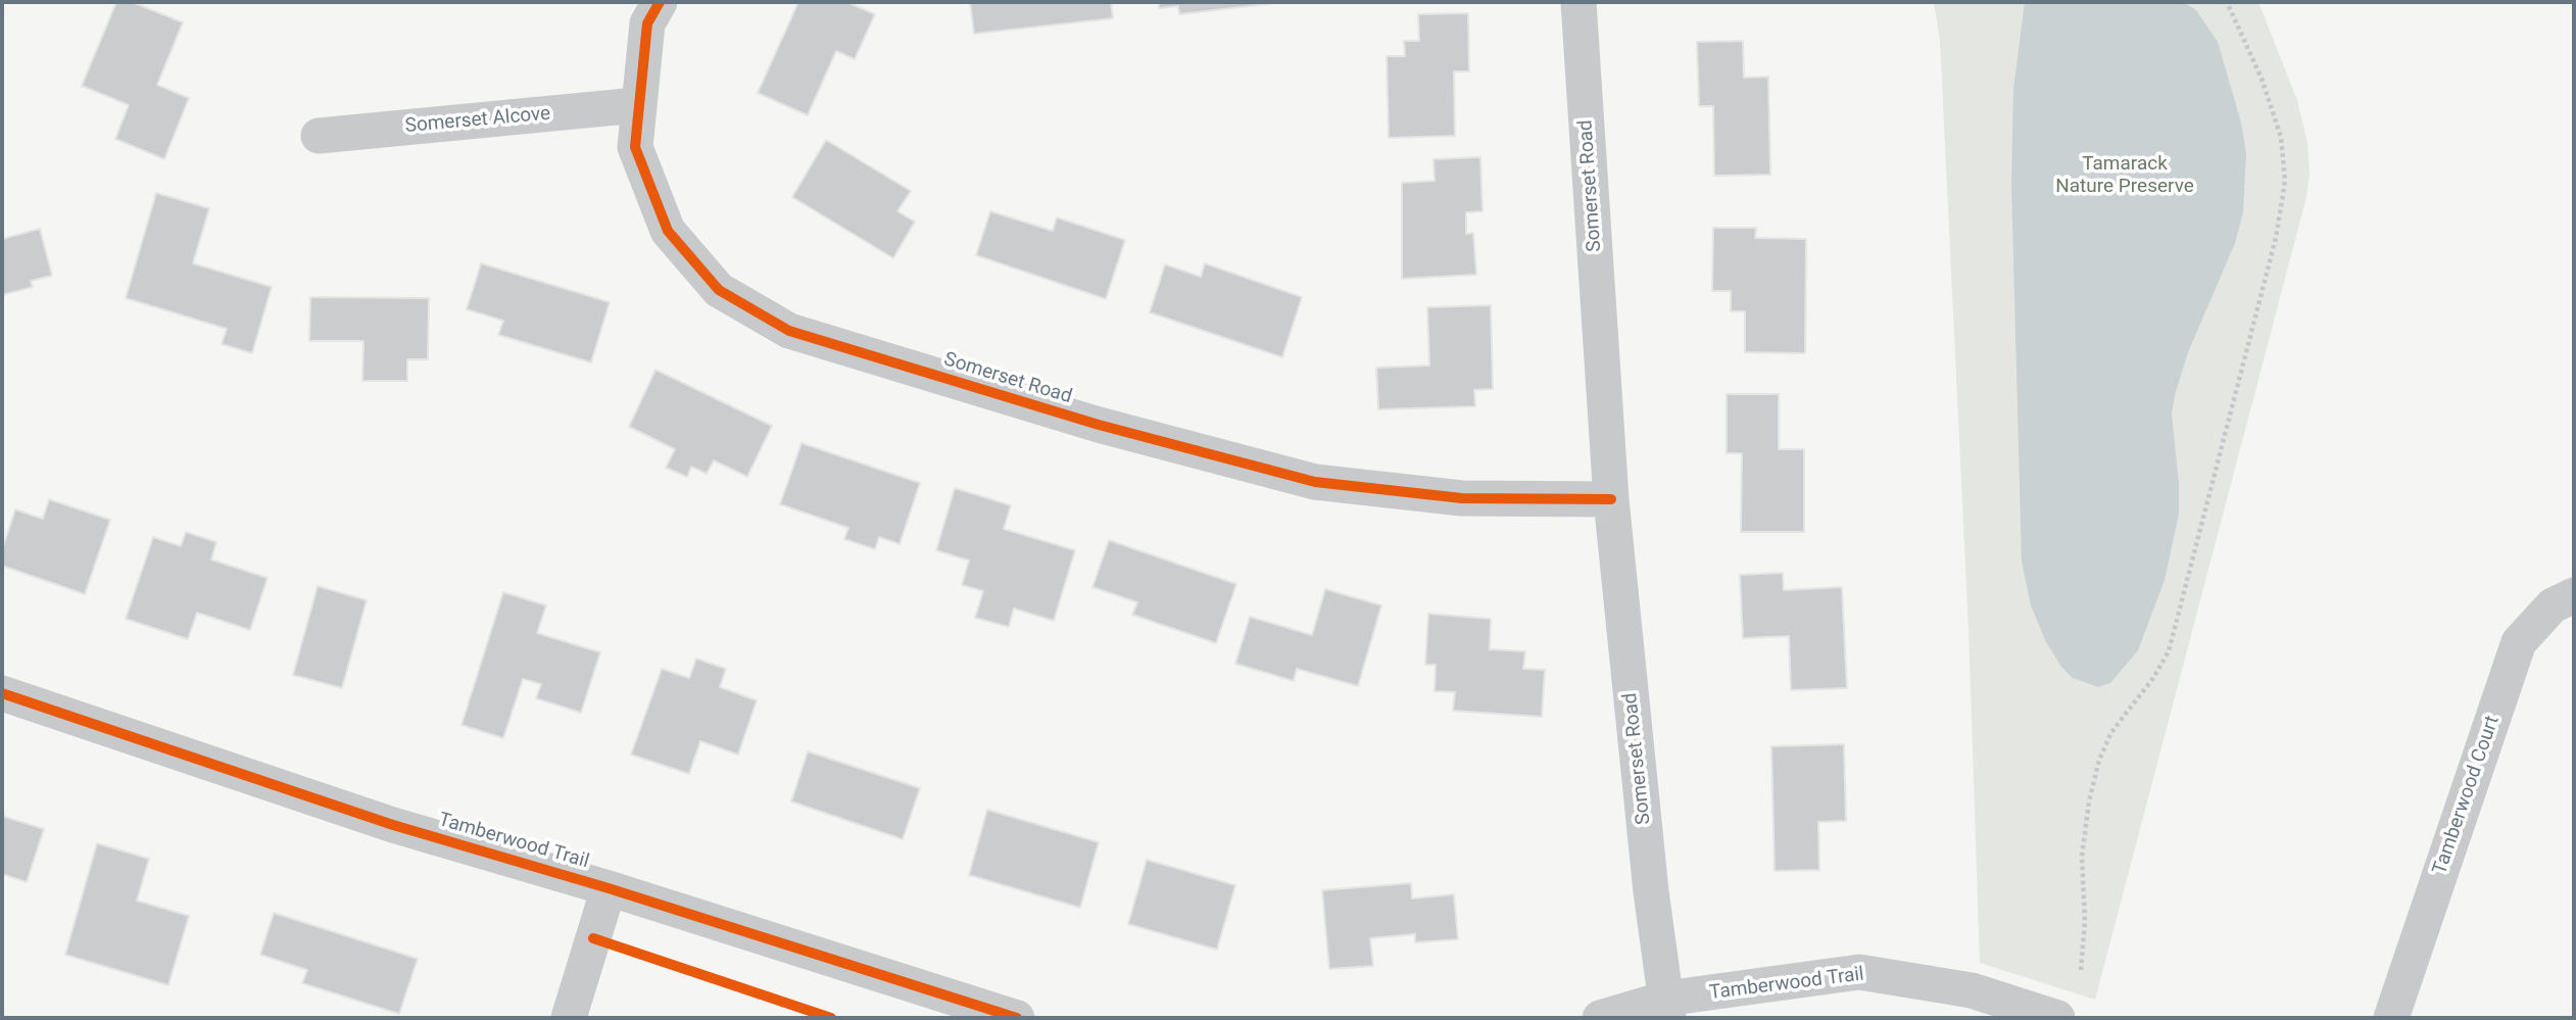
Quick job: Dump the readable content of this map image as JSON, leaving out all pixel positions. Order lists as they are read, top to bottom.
{
  "streets": {
    "street": [
      "Somerset Alcove",
      "Somerset Road",
      "Tamberwood Court",
      "Tamberwood Trail"
    ]
  },
  "crossings": [
    ["Somerset Alcove", "Somerset Road"],
    ["Somerset Road", "Tamberwood Trail"]
  ],
  "parks": ["Tamarack Nature Preserve"]
}
